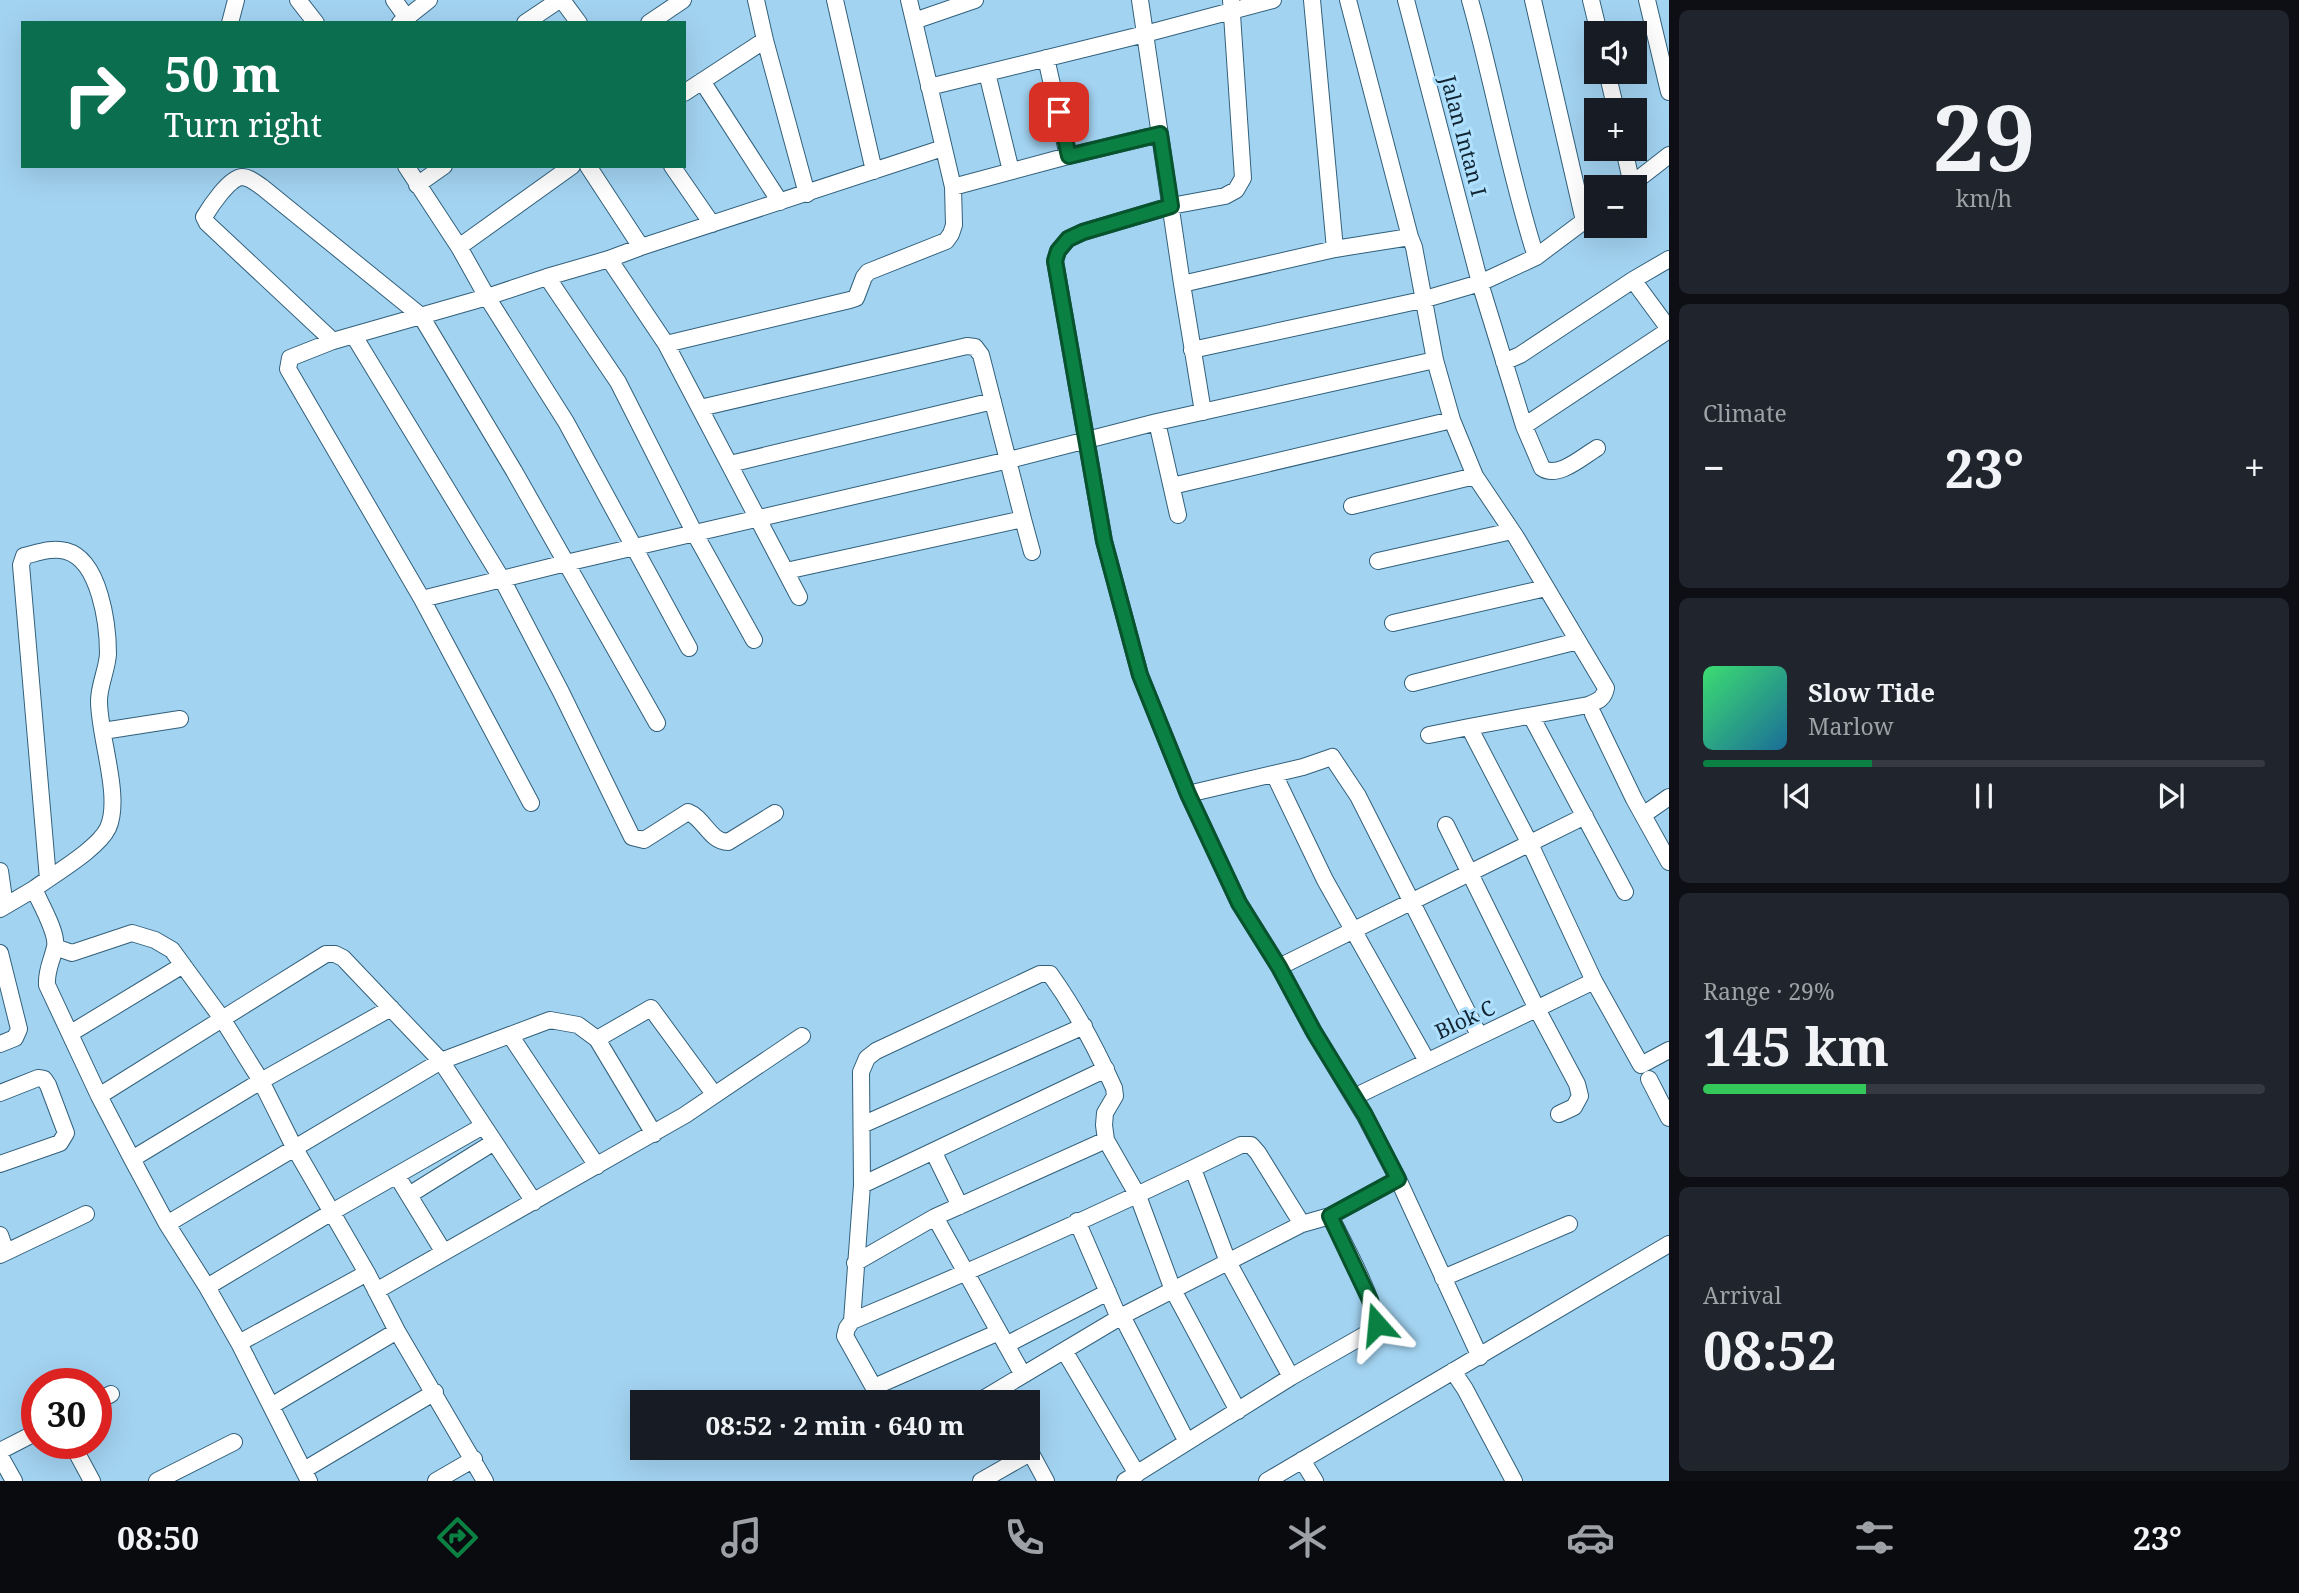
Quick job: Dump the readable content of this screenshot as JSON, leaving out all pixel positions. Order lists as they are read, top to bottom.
{
  "streets": {
    "street": ["Jalan Intan I", "Blok C"]
  },
  "page": {
    "tile": [
      ["29", "km/h"],
      "Climate",
      ["Range · 29%", "145 km"],
      ["Arrival", "08:52"]
    ],
    "map_buttons": ["+", "−"],
    "turn": ["50 m", "Turn right"],
    "heat": ["−", "23°", "+"],
    "song": ["Slow Tide", "Marlow"],
    "limit": "30",
    "trip": "08:52 · 2 min · 640 m",
    "tabs": ["08:50", "23°"]
  }
}
